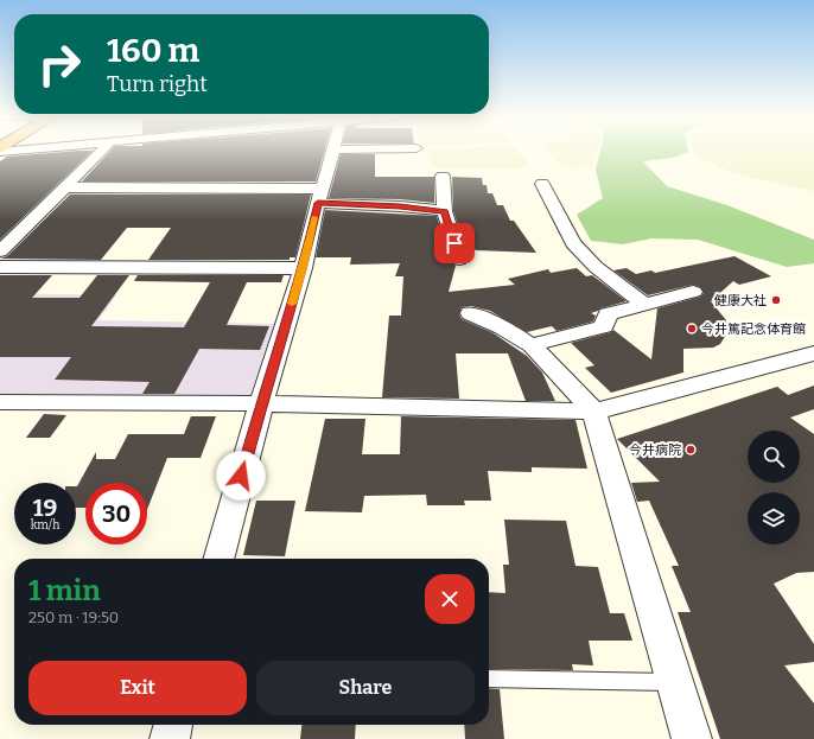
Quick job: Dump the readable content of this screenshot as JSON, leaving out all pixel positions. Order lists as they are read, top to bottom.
{
  "places": ["健康大社", "今井篤記念体育館", "今井病院"],
  "page": {
    "turn": ["160 m", "Turn right"],
    "speed": "19 km/h",
    "limit": "30",
    "heading": ["1 min", "250 m · 19:50"],
    "buttons": ["Exit", "Share"]
  }
}
